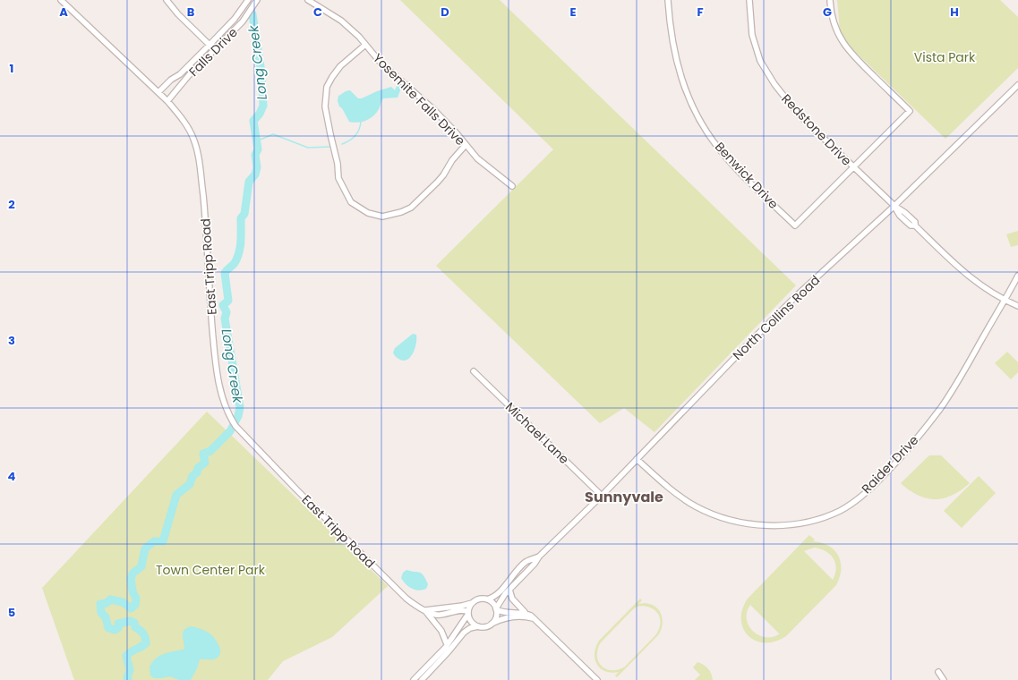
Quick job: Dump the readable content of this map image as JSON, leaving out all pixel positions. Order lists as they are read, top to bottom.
{
  "streets": {
    "street": [
      "Falls Drive",
      "Yosemite Falls Drive",
      "Redstone Drive",
      "Benwick Drive",
      "East Tripp Road",
      "North Collins Road",
      "Michael Lane",
      "Raider Drive"
    ]
  },
  "crossings": [
    ["Falls Drive", "East Tripp Road"],
    ["Redstone Drive", "Benwick Drive"],
    ["Redstone Drive", "North Collins Road"],
    ["Redstone Drive", "Raider Drive"],
    ["East Tripp Road", "North Collins Road"],
    ["North Collins Road", "Michael Lane"],
    ["North Collins Road", "Raider Drive"]
  ],
  "districts": ["Sunnyvale"],
  "water": ["Long Creek"],
  "parks": ["Vista Park", "Town Center Park"],
  "grid": {
    "columns": [
      "A",
      "B",
      "C",
      "D",
      "E",
      "F",
      "G",
      "H"
    ],
    "rows": [
      "1",
      "2",
      "3",
      "4",
      "5"
    ]
  }
}
